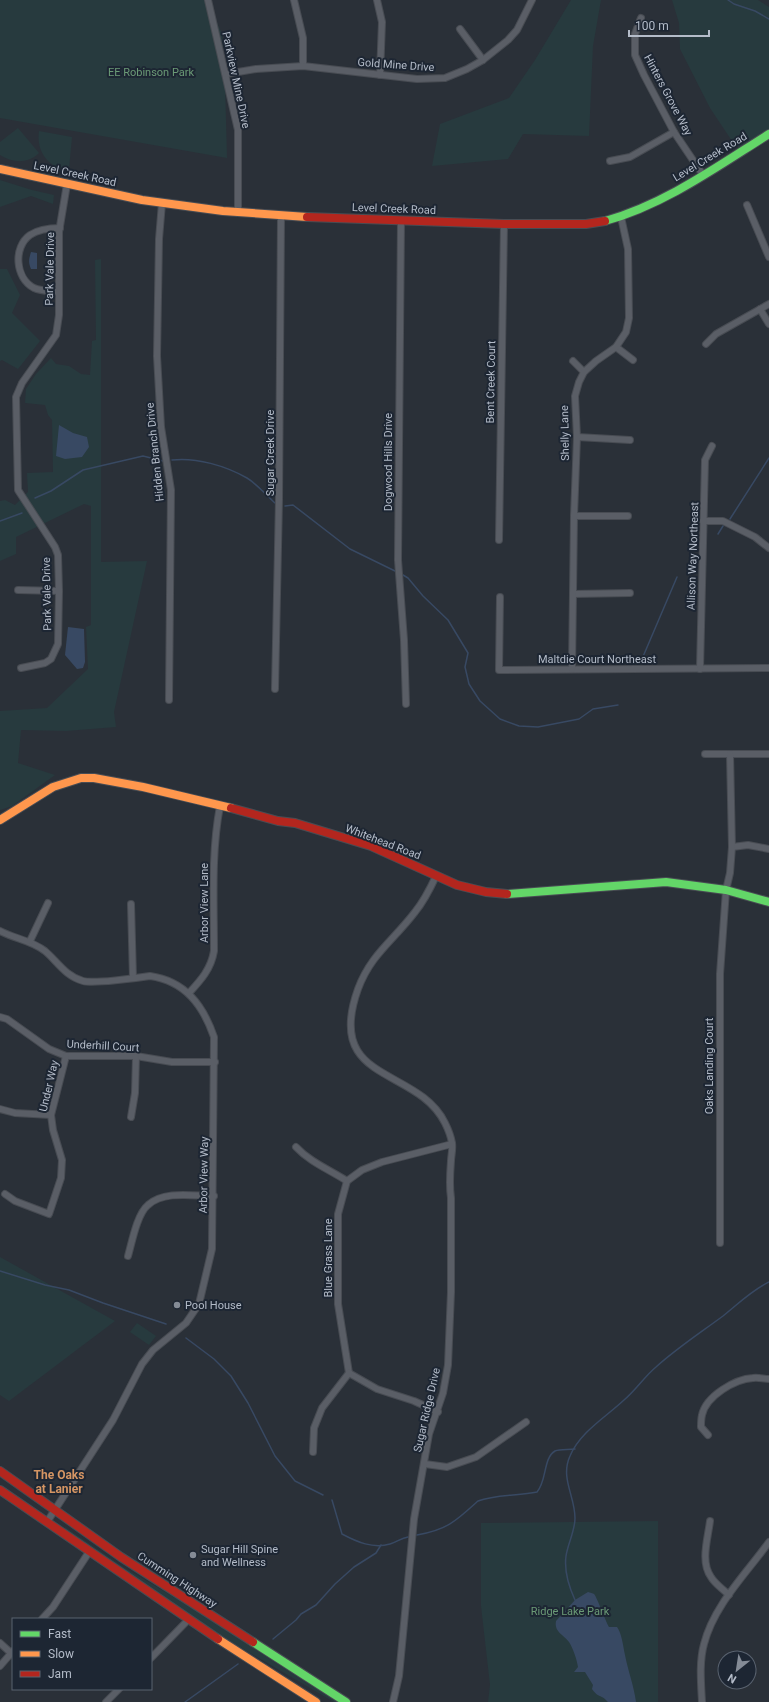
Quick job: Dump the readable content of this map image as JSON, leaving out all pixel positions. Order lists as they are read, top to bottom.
{
  "streets": {
    "main road": ["Level Creek Road", "Whitehead Road", "Cumming Highway"],
    "street": [
      "Gold Mine Drive",
      "Parkview Mine Drive",
      "Hinters Grove Way",
      "Park Vale Drive",
      "Bent Creek Court",
      "Shelly Lane",
      "Hidden Branch Drive",
      "Sugar Creek Drive",
      "Dogwood Hills Drive",
      "Allison Way Northeast",
      "Maltdie Court Northeast",
      "Arbor View Lane",
      "Underhill Court",
      "Oaks Landing Court",
      "Under Way",
      "Arbor View Way",
      "Blue Grass Lane",
      "Sugar Ridge Drive"
    ]
  },
  "crossings": [
    ["Gold Mine Drive", "Parkview Mine Drive"],
    ["Parkview Mine Drive", "Level Creek Road"],
    ["Hinters Grove Way", "Level Creek Road"],
    ["Level Creek Road", "Park Vale Drive"],
    ["Level Creek Road", "Bent Creek Court"],
    ["Level Creek Road", "Shelly Lane"],
    ["Level Creek Road", "Hidden Branch Drive"],
    ["Level Creek Road", "Sugar Creek Drive"],
    ["Level Creek Road", "Dogwood Hills Drive"],
    ["Shelly Lane", "Maltdie Court Northeast"],
    ["Allison Way Northeast", "Maltdie Court Northeast"],
    ["Whitehead Road", "Arbor View Lane"],
    ["Whitehead Road", "Oaks Landing Court"],
    ["Arbor View Lane", "Arbor View Way"],
    ["Underhill Court", "Under Way"],
    ["Underhill Court", "Arbor View Way"],
    ["Arbor View Way", "Cumming Highway"]
  ],
  "districts": ["The Oaks at Lanier"],
  "parks": ["EE Robinson Park", "Ridge Lake Park"],
  "places": ["Pool House", "Sugar Hill Spine and Wellness"],
  "legend": ["Fast", "Slow", "Jam"],
  "scale_bar": "100 m",
  "north": "bottom left"
}
